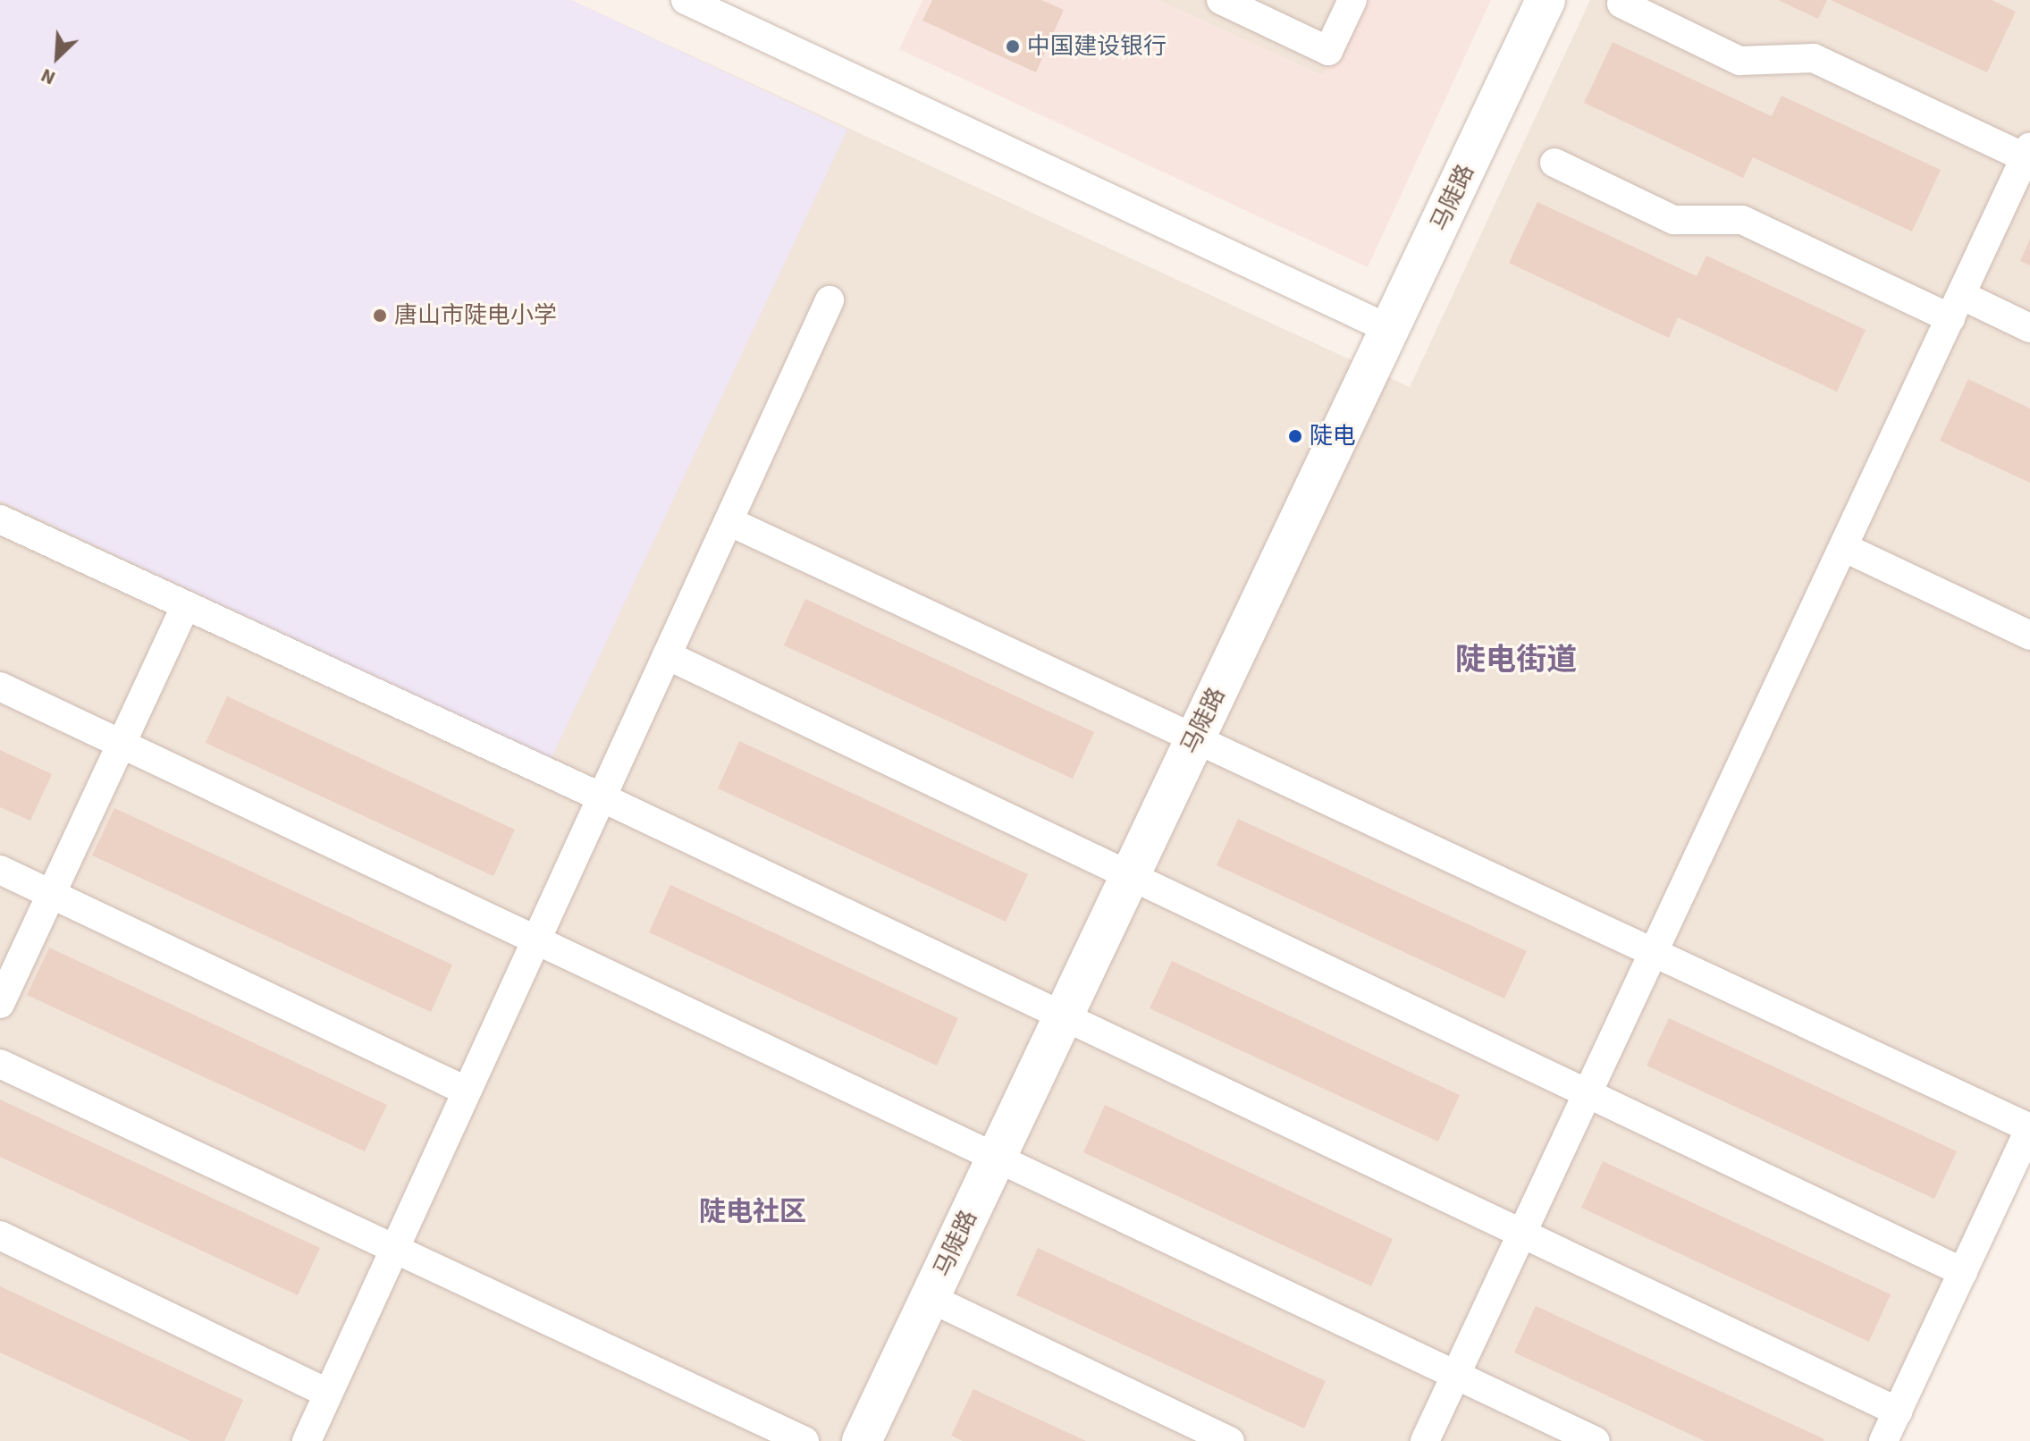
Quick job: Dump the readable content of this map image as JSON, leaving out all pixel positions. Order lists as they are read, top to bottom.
{
  "streets": {
    "street": ["马陡路"]
  },
  "districts": ["陡电街道", "陡电社区"],
  "places": ["中国建设银行", "唐山市陡电小学", "陡电"],
  "north": "bottom left"
}
